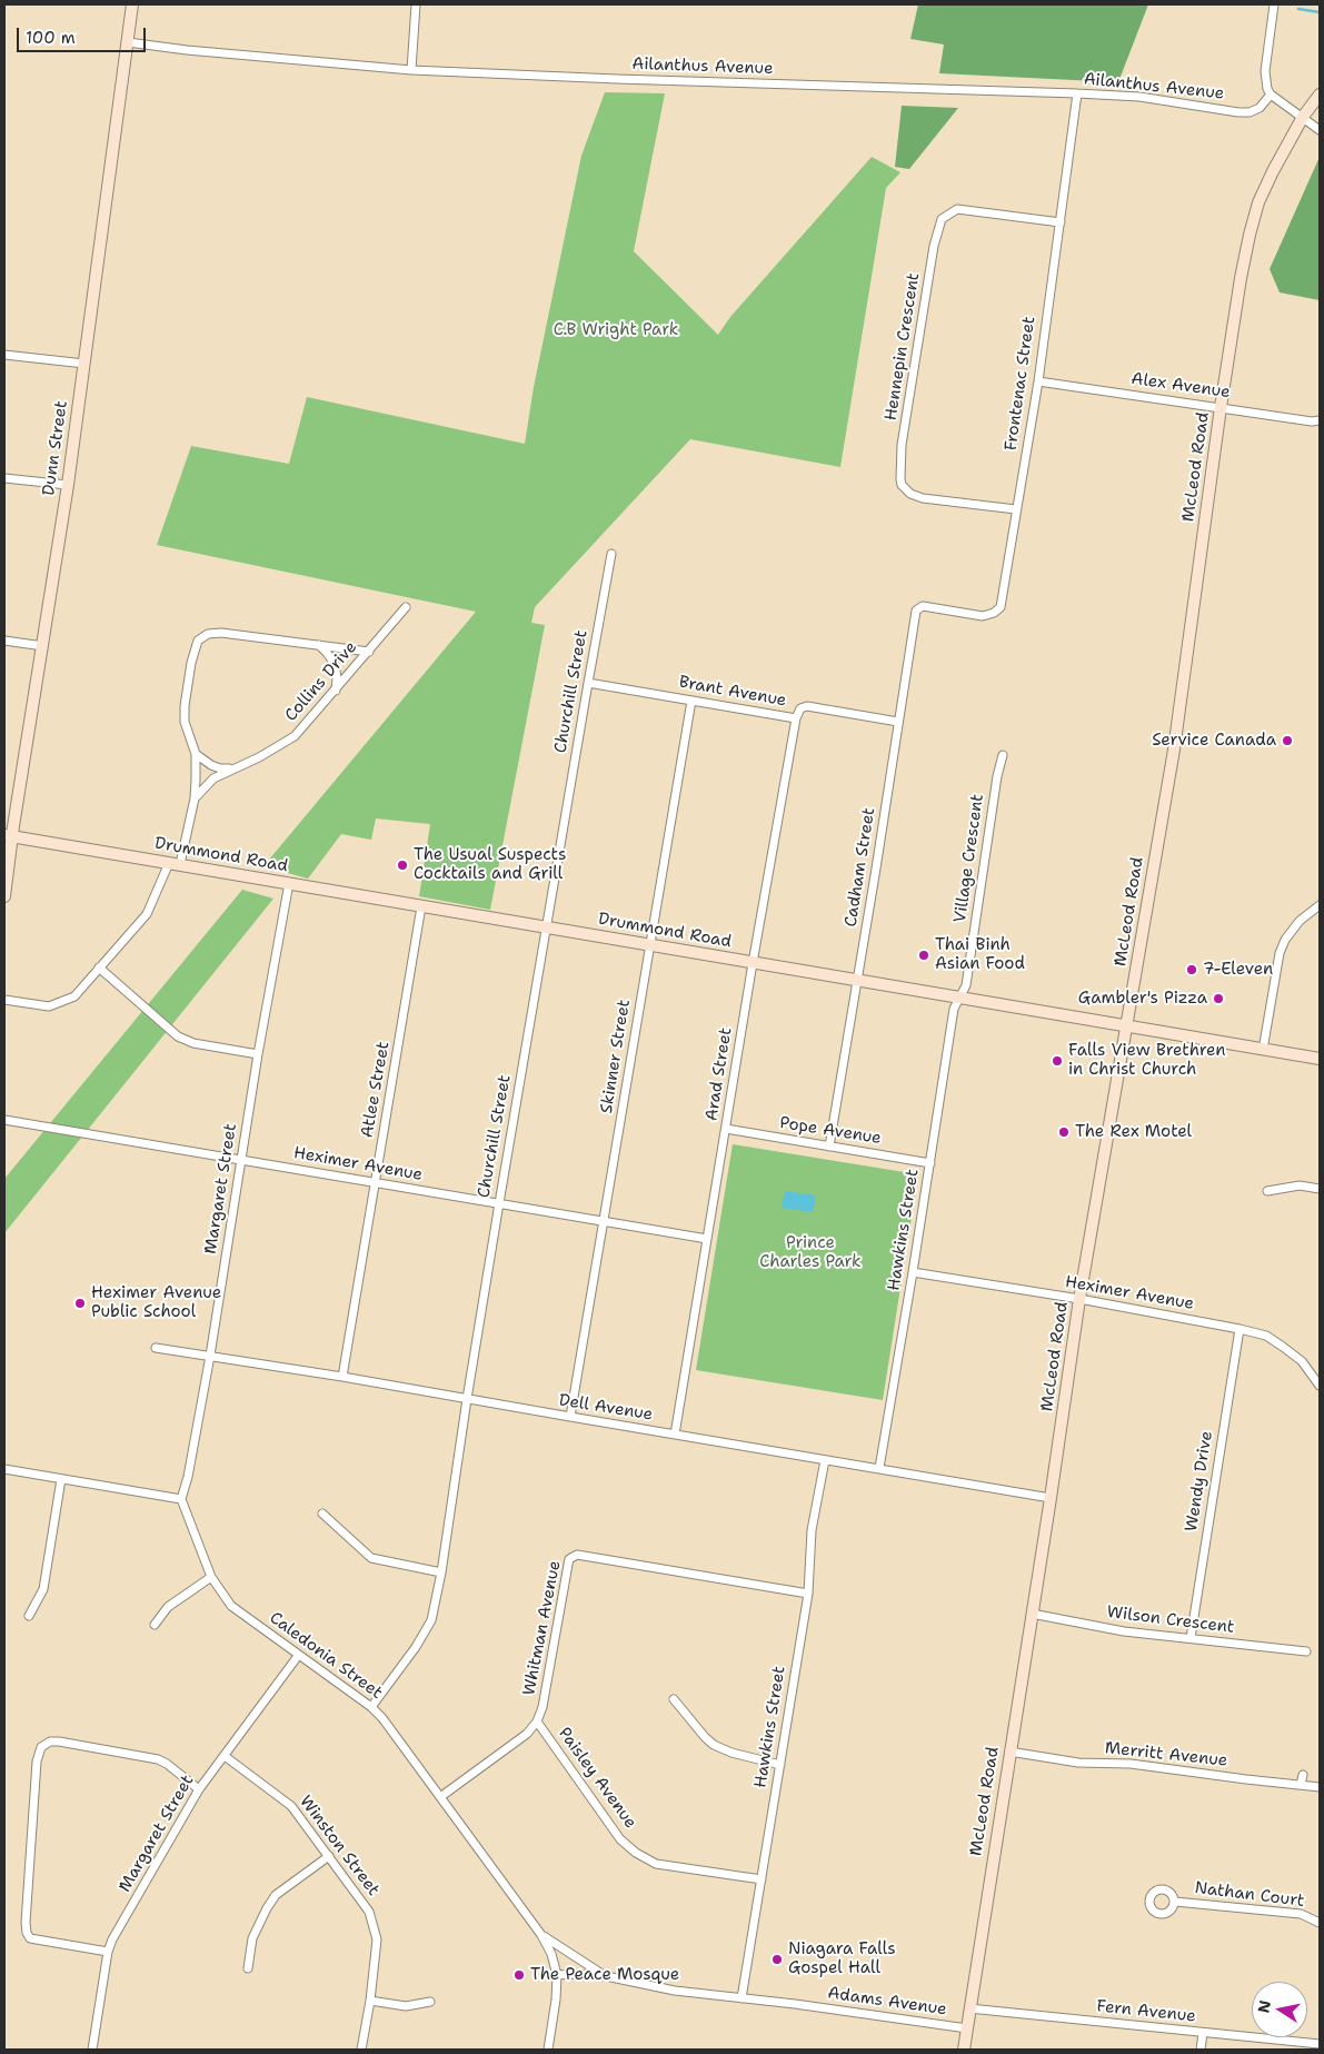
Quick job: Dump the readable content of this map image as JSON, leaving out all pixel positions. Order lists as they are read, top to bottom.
{
  "streets": {
    "main road": ["Dunn Street", "McLeod Road", "Drummond Road"],
    "street": [
      "Ailanthus Avenue",
      "Hennepin Crescent",
      "Frontenac Street",
      "Alex Avenue",
      "Collins Drive",
      "Churchill Street",
      "Brant Avenue",
      "Village Crescent",
      "Cadham Street",
      "Skinner Street",
      "Arad Street",
      "Atlee Street",
      "Pope Avenue",
      "Heximer Avenue",
      "Margaret Street",
      "Hawkins Street",
      "Dell Avenue",
      "Wendy Drive",
      "Wilson Crescent",
      "Whitman Avenue",
      "Caledonia Street",
      "Merritt Avenue",
      "Paisley Avenue",
      "Winston Street",
      "Nathan Court",
      "Adams Avenue",
      "Fern Avenue"
    ]
  },
  "crossings": [
    ["Ailanthus Avenue", "Frontenac Street"],
    ["Ailanthus Avenue", "Dunn Street"],
    ["Hennepin Crescent", "Frontenac Street"],
    ["Frontenac Street", "Alex Avenue"],
    ["Frontenac Street", "Cadham Street"],
    ["Alex Avenue", "McLeod Road"],
    ["Dunn Street", "Drummond Road"],
    ["McLeod Road", "Drummond Road"],
    ["McLeod Road", "Heximer Avenue"],
    ["McLeod Road", "Dell Avenue"],
    ["McLeod Road", "Wilson Crescent"],
    ["McLeod Road", "Merritt Avenue"],
    ["McLeod Road", "Adams Avenue"],
    ["McLeod Road", "Fern Avenue"],
    ["Churchill Street", "Brant Avenue"],
    ["Churchill Street", "Drummond Road"],
    ["Churchill Street", "Heximer Avenue"],
    ["Churchill Street", "Dell Avenue"],
    ["Churchill Street", "Caledonia Street"],
    ["Brant Avenue", "Cadham Street"],
    ["Brant Avenue", "Skinner Street"],
    ["Brant Avenue", "Arad Street"],
    ["Drummond Road", "Village Crescent"],
    ["Drummond Road", "Cadham Street"],
    ["Drummond Road", "Skinner Street"],
    ["Drummond Road", "Arad Street"],
    ["Drummond Road", "Atlee Street"],
    ["Drummond Road", "Margaret Street"],
    ["Drummond Road", "Hawkins Street"],
    ["Village Crescent", "Hawkins Street"],
    ["Cadham Street", "Pope Avenue"],
    ["Skinner Street", "Heximer Avenue"],
    ["Skinner Street", "Dell Avenue"],
    ["Arad Street", "Pope Avenue"],
    ["Arad Street", "Heximer Avenue"],
    ["Arad Street", "Dell Avenue"],
    ["Atlee Street", "Heximer Avenue"],
    ["Atlee Street", "Dell Avenue"],
    ["Pope Avenue", "Hawkins Street"],
    ["Heximer Avenue", "Margaret Street"],
    ["Heximer Avenue", "Hawkins Street"],
    ["Heximer Avenue", "Wendy Drive"],
    ["Margaret Street", "Dell Avenue"],
    ["Margaret Street", "Caledonia Street"],
    ["Margaret Street", "Winston Street"],
    ["Hawkins Street", "Dell Avenue"],
    ["Hawkins Street", "Whitman Avenue"],
    ["Hawkins Street", "Paisley Avenue"],
    ["Hawkins Street", "Adams Avenue"],
    ["Wendy Drive", "Wilson Crescent"],
    ["Whitman Avenue", "Caledonia Street"],
    ["Whitman Avenue", "Paisley Avenue"],
    ["Caledonia Street", "Adams Avenue"]
  ],
  "parks": ["C.B Wright Park", "Prince Charles Park"],
  "places": [
    "Service Canada",
    "The Usual Suspects Cocktails and Grill",
    "Thai Binh Asian Food",
    "7-Eleven",
    "Gambler's Pizza",
    "Falls View Brethren in Christ Church",
    "The Rex Motel",
    "Heximer Avenue Public School",
    "Niagara Falls Gospel Hall",
    "The Peace Mosque"
  ],
  "scale_bar": "100 m",
  "north": "left"
}
